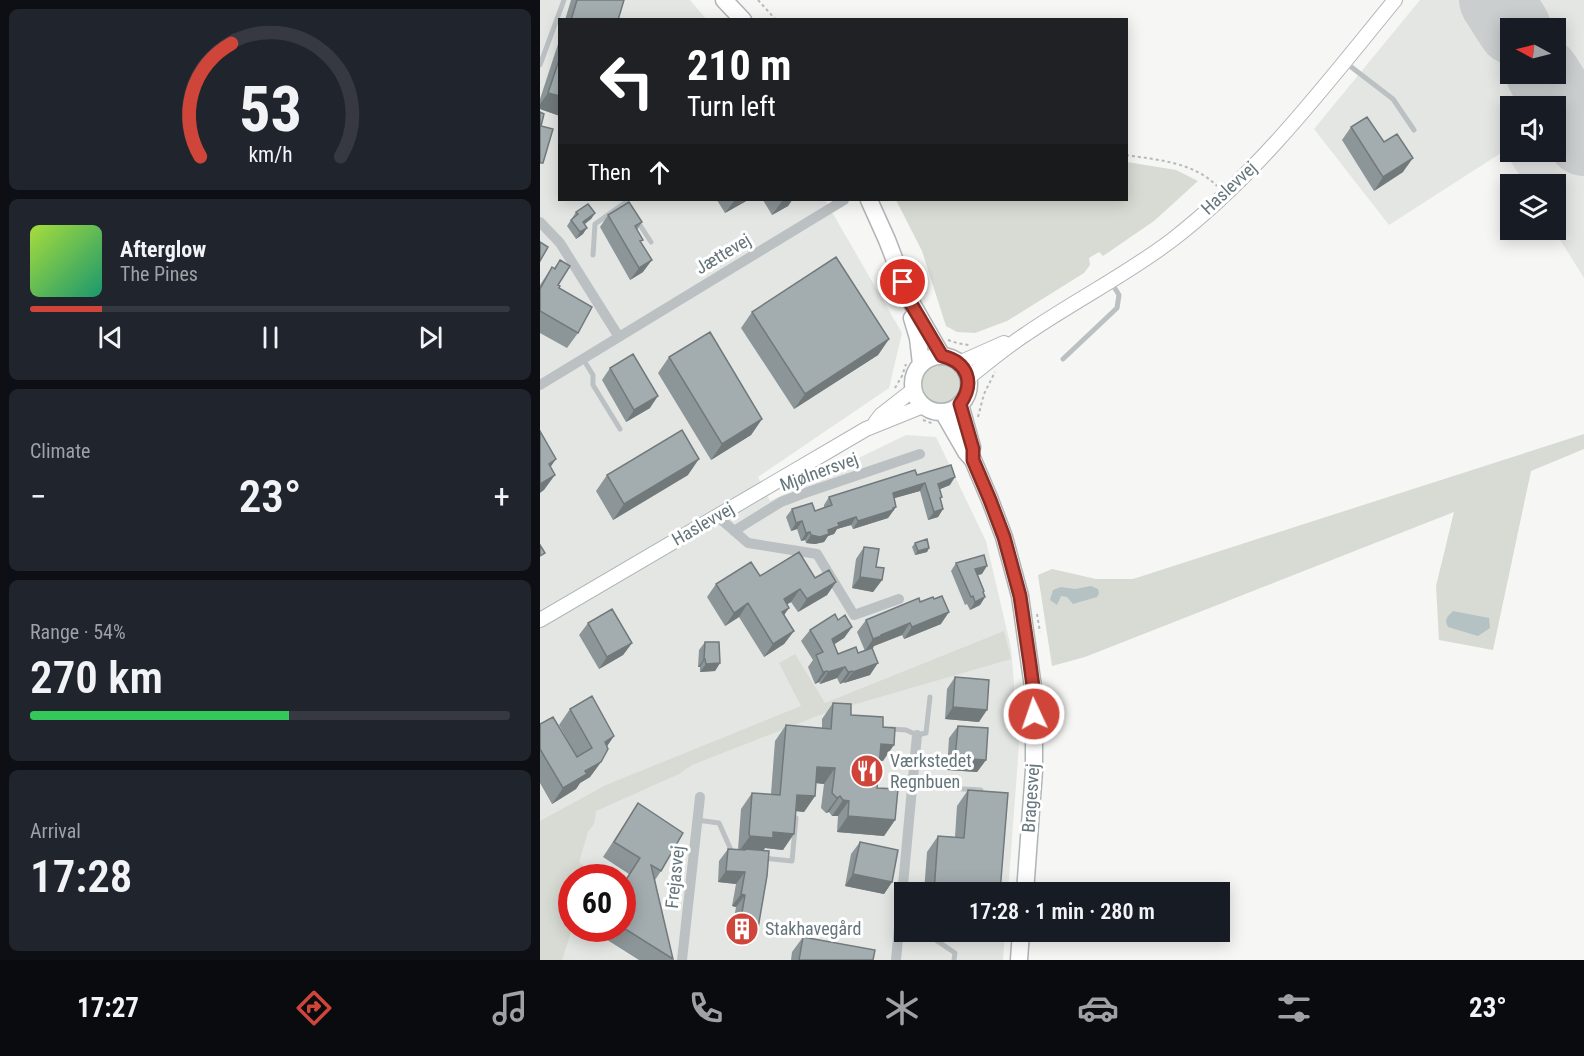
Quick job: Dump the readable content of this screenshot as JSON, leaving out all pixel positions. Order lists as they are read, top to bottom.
{
  "streets": {
    "main road": ["Haslevvej", "Bragesvej"],
    "street": ["Jættevej", "Mjølnersvej", "Frejasvej"]
  },
  "crossings": [
    ["Haslevvej", "Bragesvej"]
  ],
  "places": {
    "restaurant": ["Værkstedet Regnbuen"],
    "building": ["Stakhavegård"]
  },
  "north": "left",
  "page": {
    "turn": ["210 m", "Turn left"],
    "then": "Then",
    "song": ["Afterglow", "The Pines"],
    "tile": [
      "Climate",
      ["Range · 54%", "270 km"],
      ["Arrival", "17:28"]
    ],
    "heat": ["−", "23°", "+"],
    "limit": "60",
    "trip": "17:28 · 1 min · 280 m",
    "tabs": ["17:27", "23°"],
    "gauge": ["53", "km/h"]
  }
}
